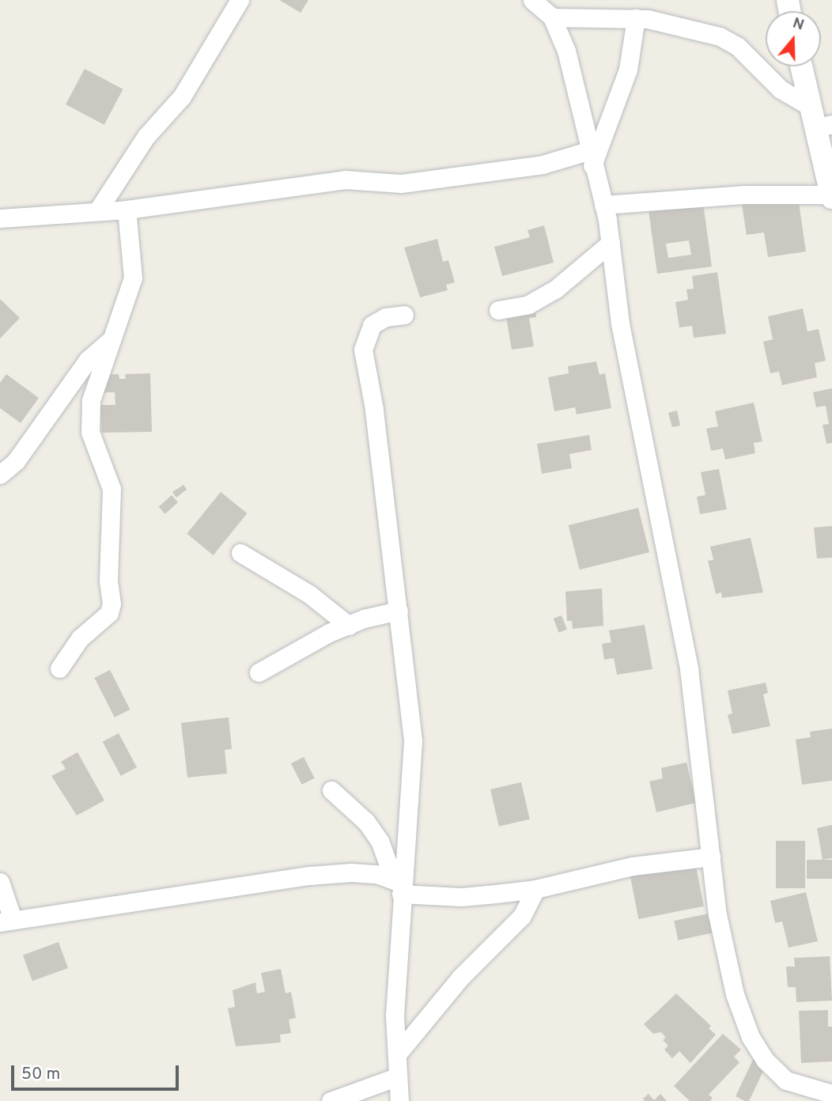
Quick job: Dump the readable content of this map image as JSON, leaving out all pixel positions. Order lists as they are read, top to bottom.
{
  "scale_bar": "50 m",
  "north": "top"
}
